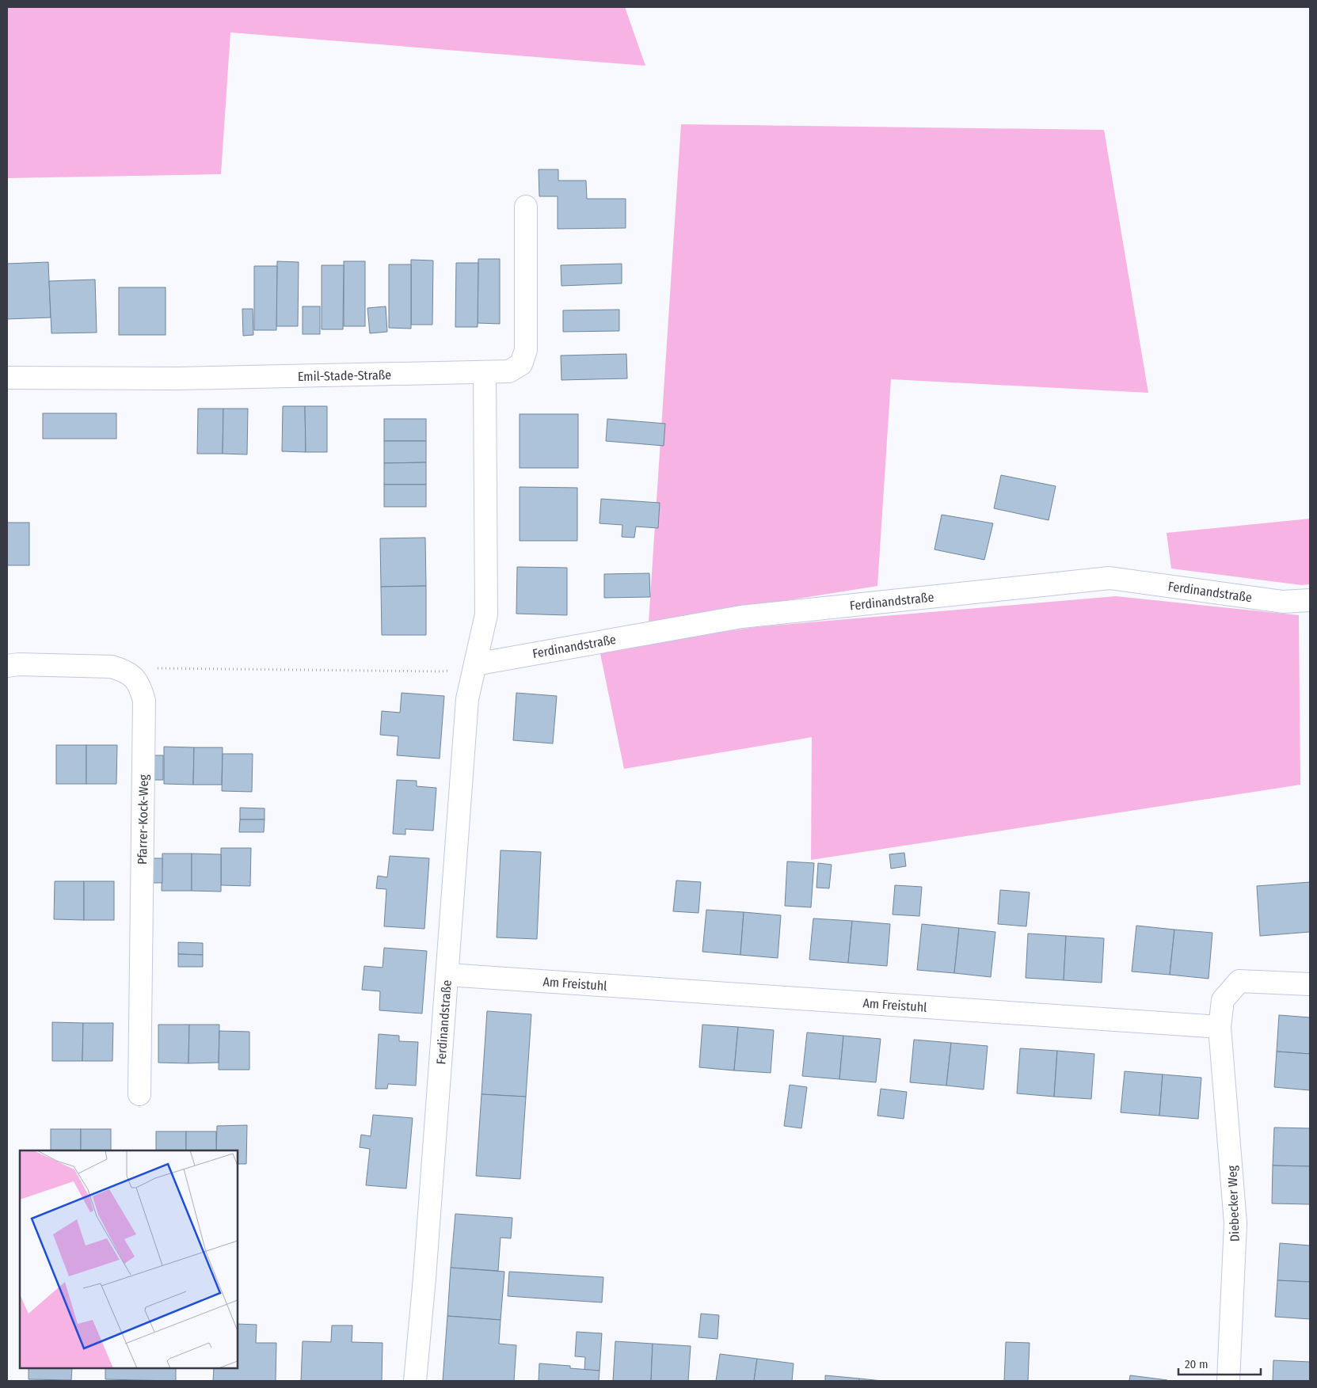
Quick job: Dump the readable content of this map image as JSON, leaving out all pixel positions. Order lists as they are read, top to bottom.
{
  "streets": {
    "street": [
      "Emil-Stade-Straße",
      "Ferdinandstraße",
      "Pfarrer-Kock-Weg",
      "Am Freistuhl",
      "Diebecker Weg"
    ]
  },
  "crossings": [
    ["Emil-Stade-Straße", "Ferdinandstraße"],
    ["Ferdinandstraße", "Am Freistuhl"],
    ["Am Freistuhl", "Diebecker Weg"]
  ],
  "scale_bar": "20 m"
}
